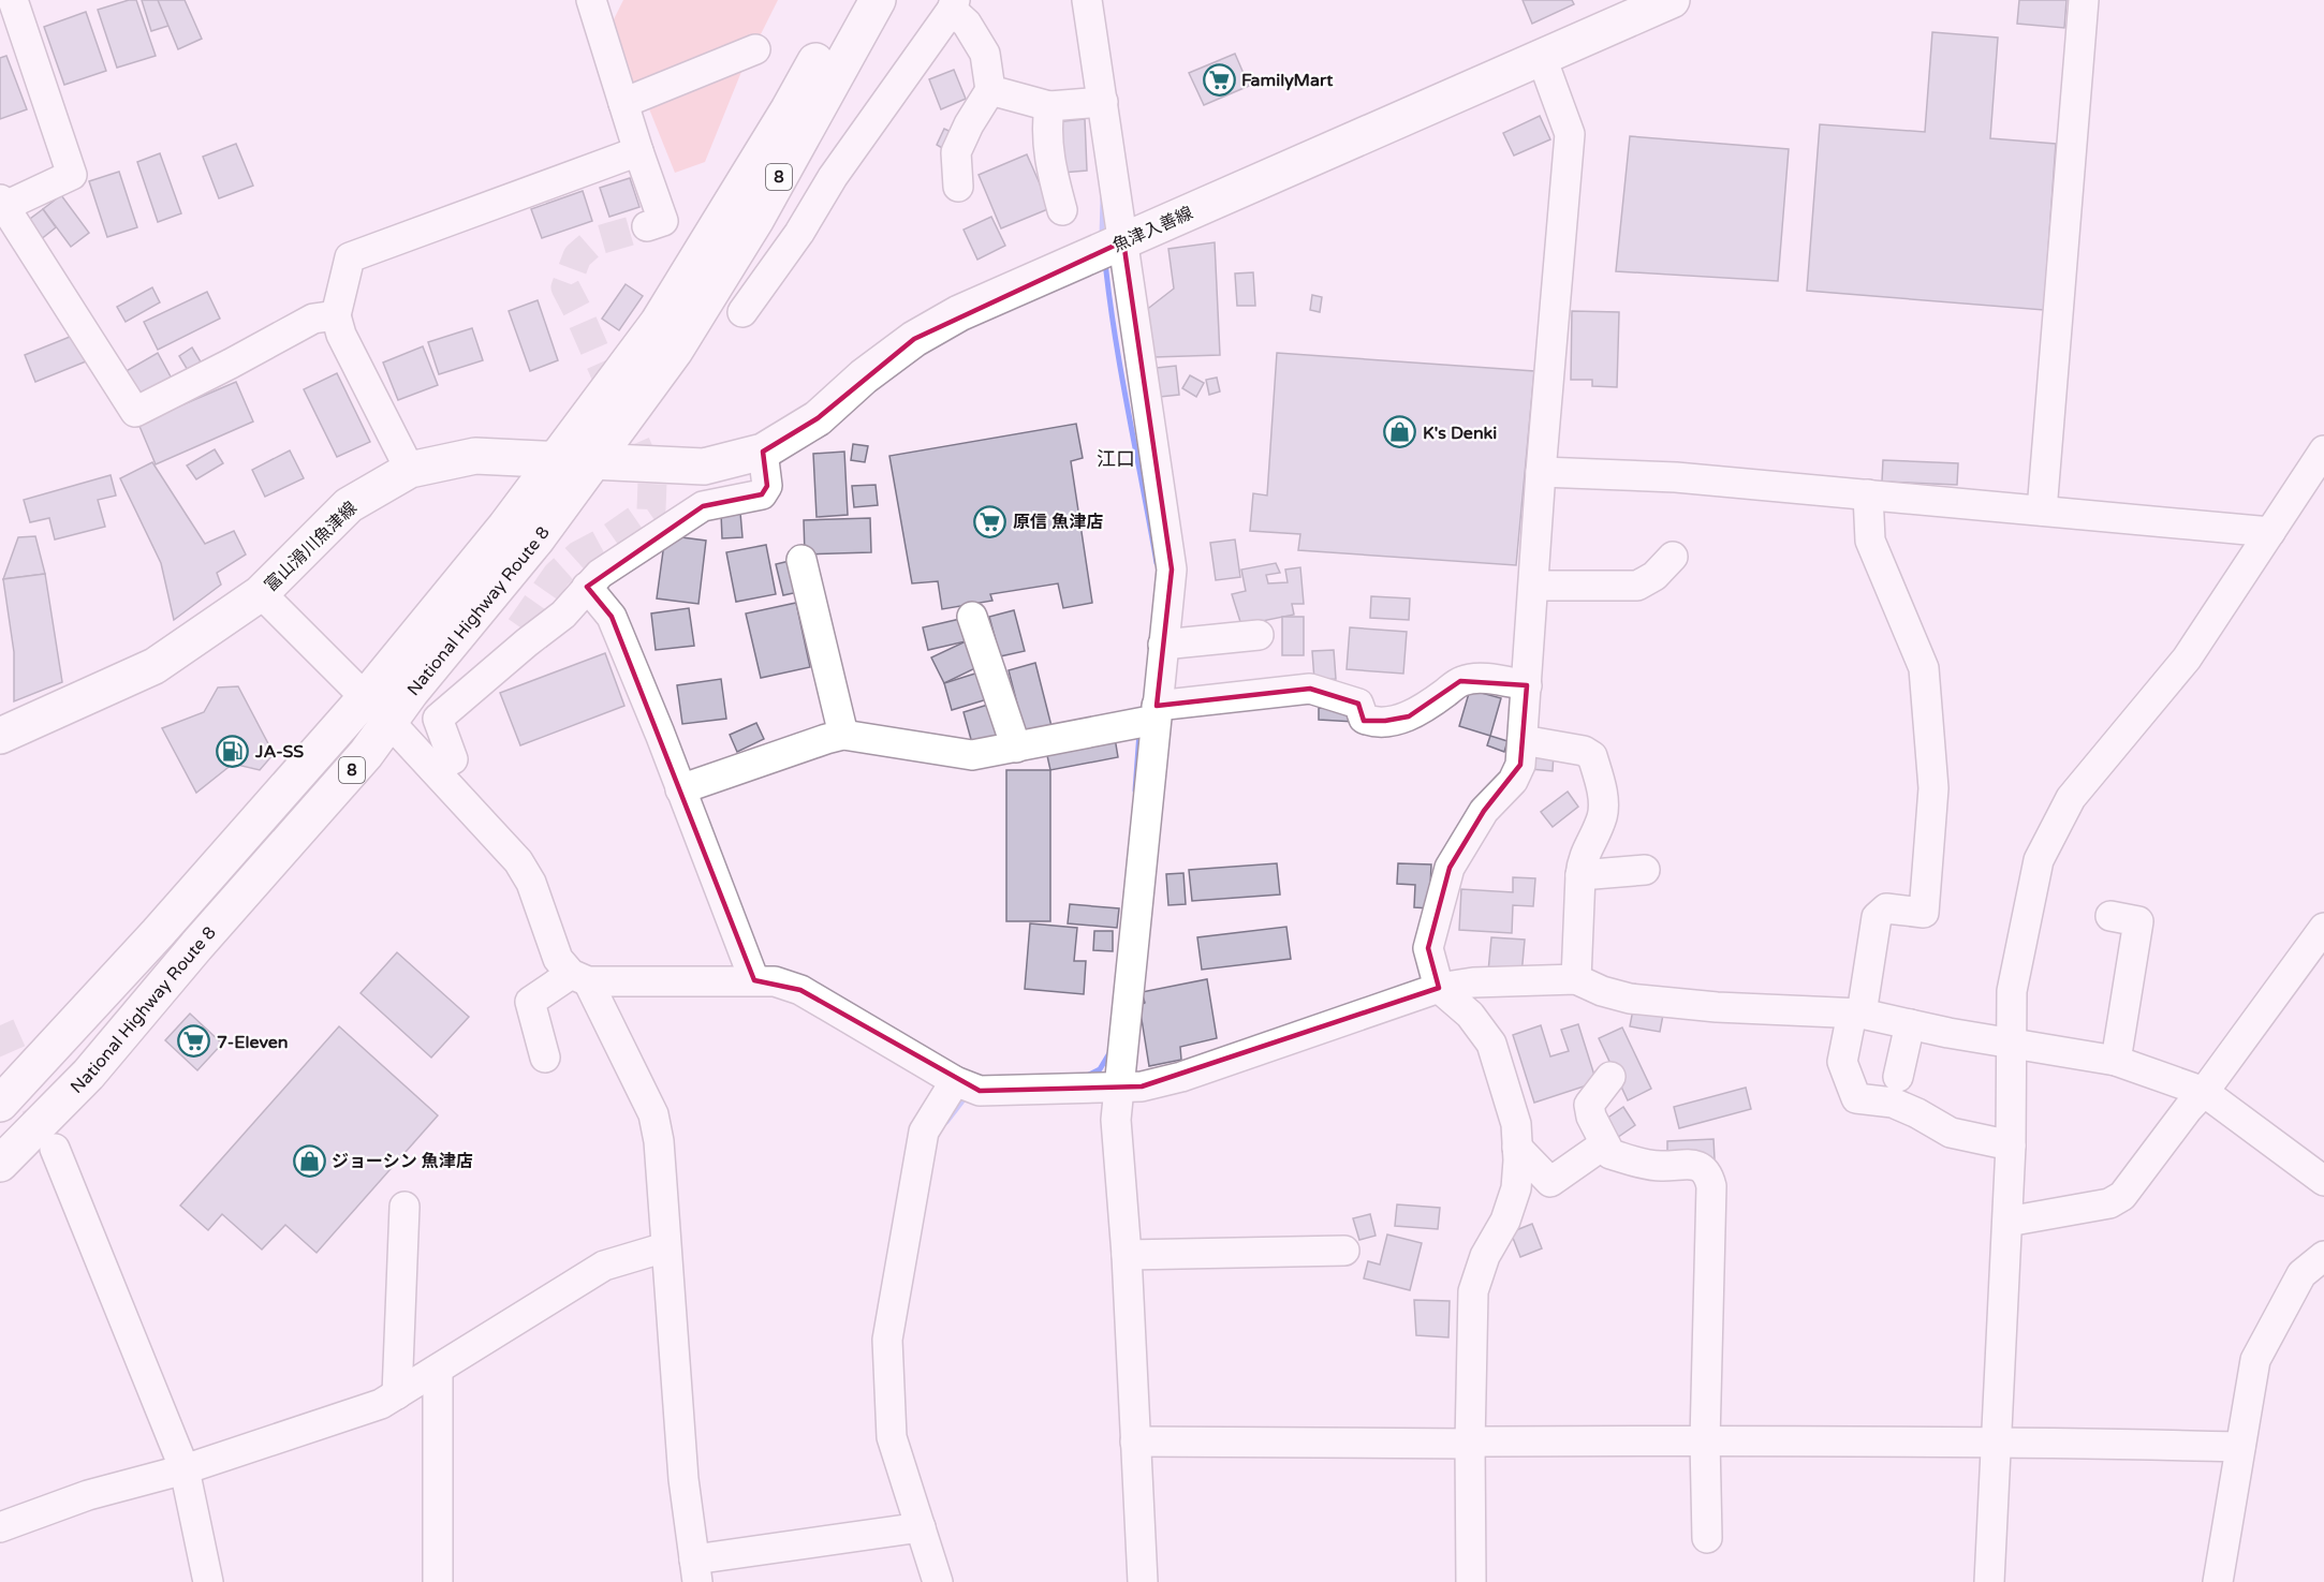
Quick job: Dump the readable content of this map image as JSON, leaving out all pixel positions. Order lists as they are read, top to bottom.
{
  "streets": {
    "main road": [
      "8",
      "魚津入善線",
      "富山滑川魚津線",
      "National Highway Route 8"
    ]
  },
  "crossings": [
    ["魚津入善線", "富山滑川魚津線"],
    ["富山滑川魚津線", "National Highway Route 8"]
  ],
  "districts": ["江口"],
  "places": {
    "supermarket": ["FamilyMart", "原信 魚津店", "7-Eleven"],
    "shop": ["K's Denki", "ジョーシン 魚津店"],
    "fuel station": ["JA-SS"]
  }
}
